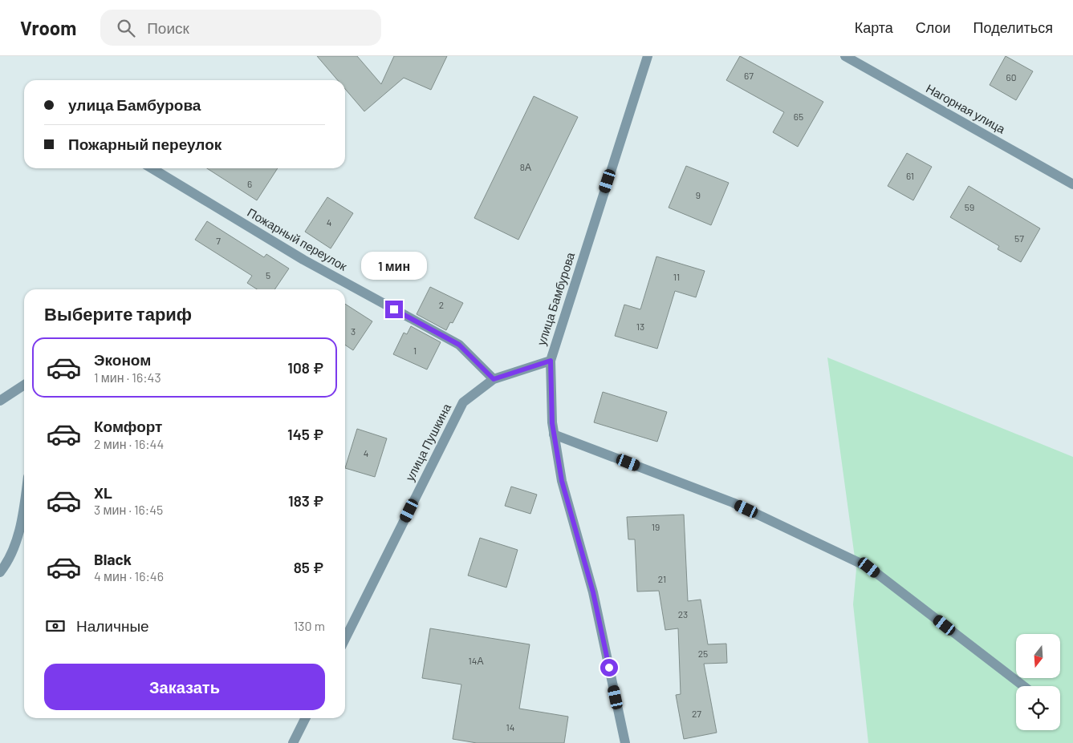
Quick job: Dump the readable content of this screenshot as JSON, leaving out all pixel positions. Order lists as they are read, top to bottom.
{
  "streets": {
    "street": [
      "Нагорная улица",
      "Пожарный переулок",
      "улица Бамбурова",
      "улица Пушкина"
    ]
  },
  "crossings": [
    ["Пожарный переулок", "улица Пушкина"],
    ["улица Бамбурова", "улица Пушкина"]
  ],
  "house_numbers": [
    "67",
    "60",
    "65",
    "8А",
    "61",
    "6",
    "9",
    "59",
    "4",
    "57",
    "7",
    "5",
    "11",
    "2",
    "13",
    "3",
    "1",
    "4",
    "19",
    "21",
    "23",
    "25",
    "14А",
    "27",
    "14"
  ],
  "north": "bottom",
  "page": {
    "header": "Vroom",
    "search": "Поиск",
    "nav": ["Карта", "Слои", "Поделиться"],
    "banner": ["улица Бамбурова", "Пожарный переулок"],
    "bubble": "1 мин",
    "heading": "Выберите тариф",
    "list": [
      {
        "name": "Эконом",
        "note": "1 мин · 16:43",
        "value": "108 ₽"
      },
      {
        "name": "Комфорт",
        "note": "2 мин · 16:44",
        "value": "145 ₽"
      },
      {
        "name": "XL",
        "note": "3 мин · 16:45",
        "value": "183 ₽"
      },
      {
        "name": "Black",
        "note": "4 мин · 16:46",
        "value": "85 ₽"
      }
    ],
    "pay": ["Наличные", "130 m"],
    "buttons": "Заказать"
  }
}
